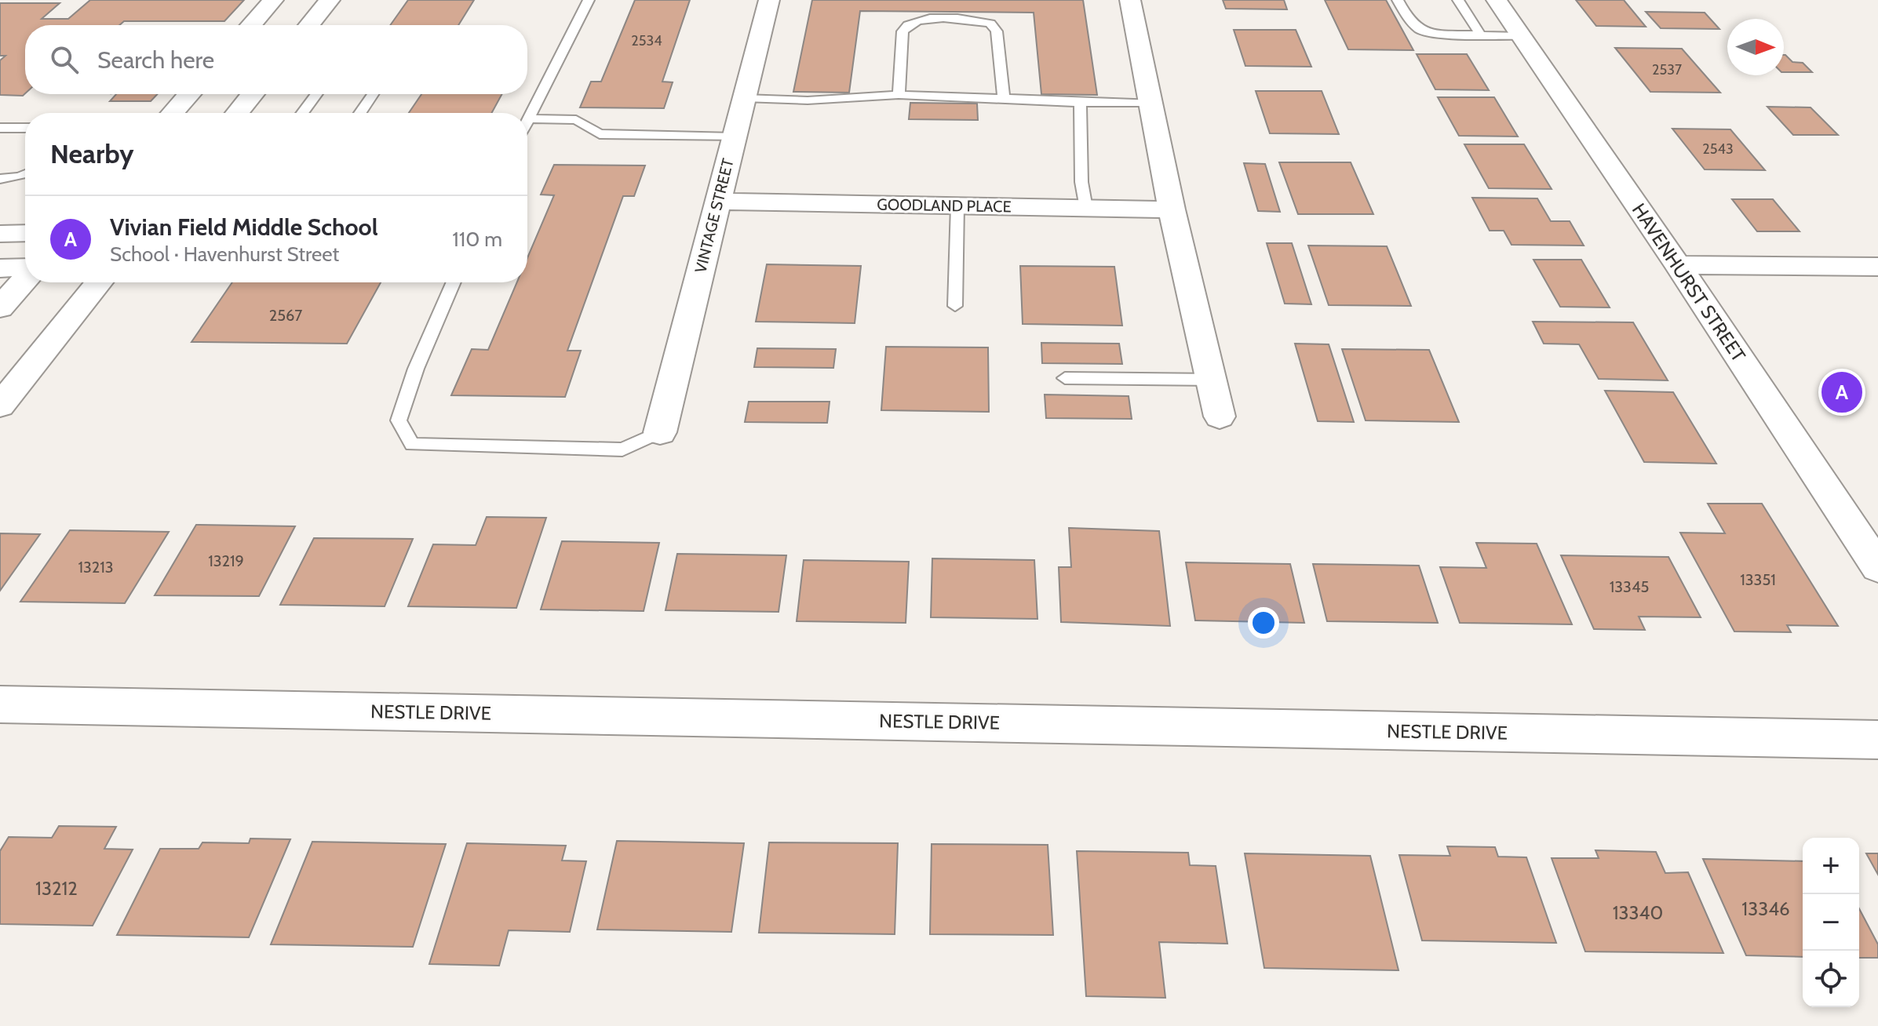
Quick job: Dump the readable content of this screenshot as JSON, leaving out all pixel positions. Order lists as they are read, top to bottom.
{
  "streets": {
    "street": [
      "GOODLAND PLACE",
      "VINTAGE STREET",
      "HAVENHURST STREET",
      "NESTLE DRIVE"
    ]
  },
  "crossings": [
    ["GOODLAND PLACE", "VINTAGE STREET"]
  ],
  "house_numbers": [
    "2534",
    "2537",
    "2543",
    "2567",
    "13219",
    "13213",
    "13351",
    "13345",
    "13212",
    "13346",
    "13340"
  ],
  "north": "right",
  "page": {
    "search": "Search here",
    "heading": "Nearby",
    "list": [
      {
        "mark": "A",
        "name": "Vivian Field Middle School",
        "note": "School · Havenhurst Street",
        "value": "110 m"
      }
    ],
    "pins": "A",
    "map_buttons": ["+", "−"]
  }
}
